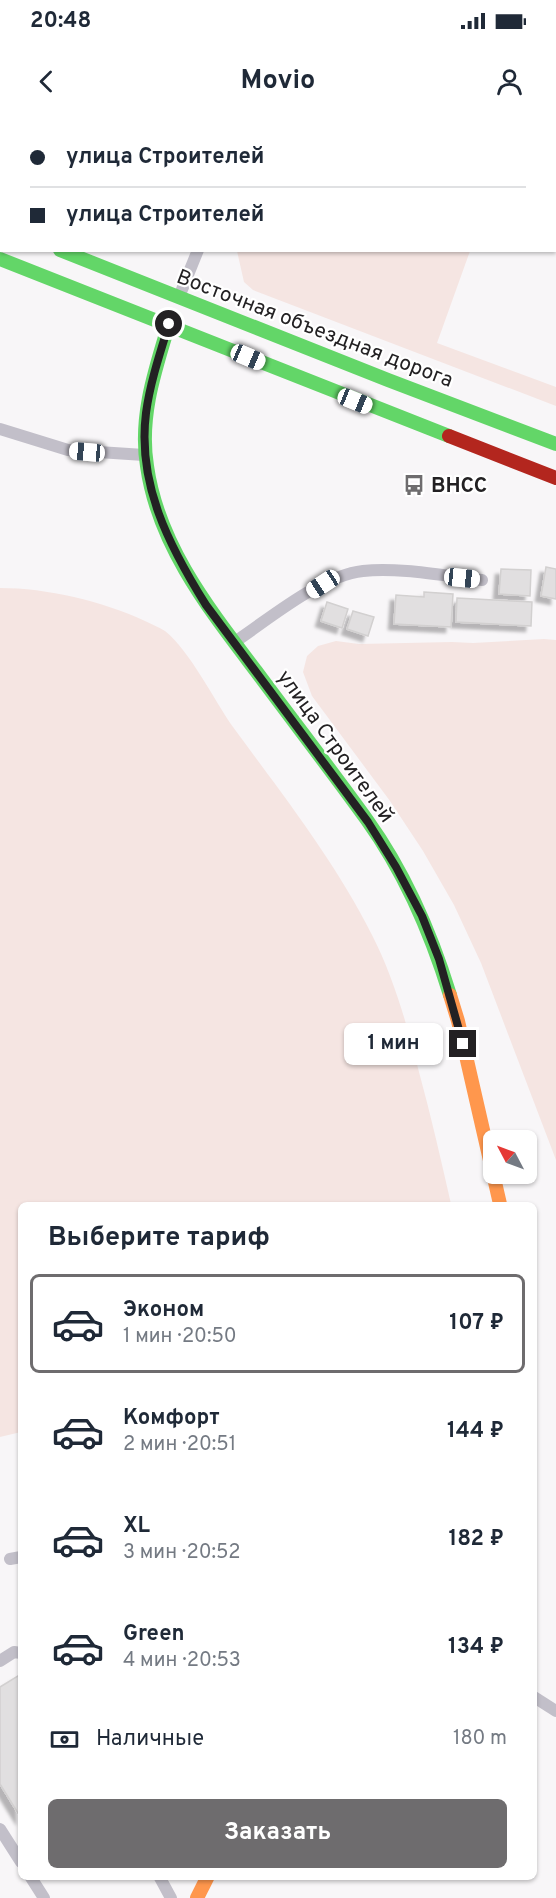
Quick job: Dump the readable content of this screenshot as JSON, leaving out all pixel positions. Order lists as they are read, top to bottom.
{
  "streets": {
    "main road": ["Восточная объездная дорога", "улица Строителей"]
  },
  "crossings": [
    ["Восточная объездная дорога", "улица Строителей"]
  ],
  "places": {
    "bus stop": ["ВНСС"]
  },
  "north": "top left",
  "page": {
    "status": "20:48",
    "header": "Movio",
    "banner": ["улица Строителей", "улица Строителей"],
    "bubble": "1 мин",
    "heading": "Выберите тариф",
    "list": [
      {
        "name": "Эконом",
        "note": "1 мин · 20:50",
        "value": "107 ₽"
      },
      {
        "name": "Комфорт",
        "note": "2 мин · 20:51",
        "value": "144 ₽"
      },
      {
        "name": "XL",
        "note": "3 мин · 20:52",
        "value": "182 ₽"
      },
      {
        "name": "Green",
        "note": "4 мин · 20:53",
        "value": "134 ₽"
      }
    ],
    "pay": ["Наличные", "180 m"],
    "buttons": "Заказать"
  }
}
